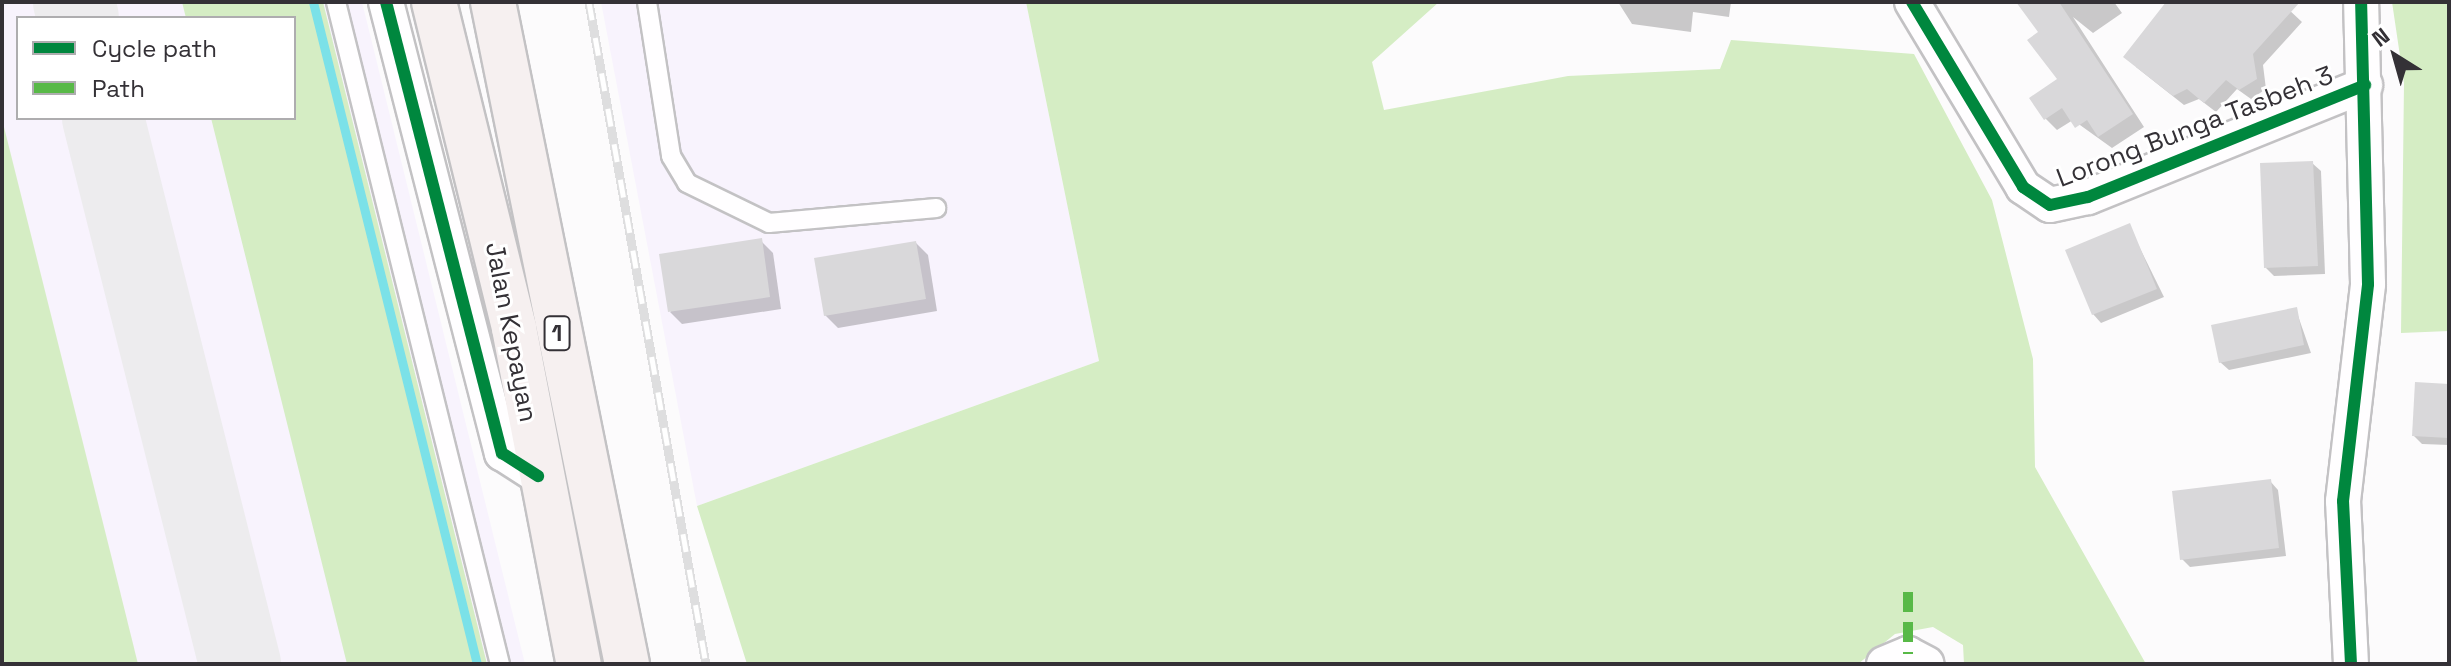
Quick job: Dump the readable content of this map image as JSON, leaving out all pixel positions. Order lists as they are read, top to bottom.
{
  "streets": {
    "highway": ["Jalan Kepayan", "1"],
    "street": ["Lorong Bunga Tasbeh 3"]
  },
  "legend": ["Cycle path", "Path"],
  "north": "top left"
}
